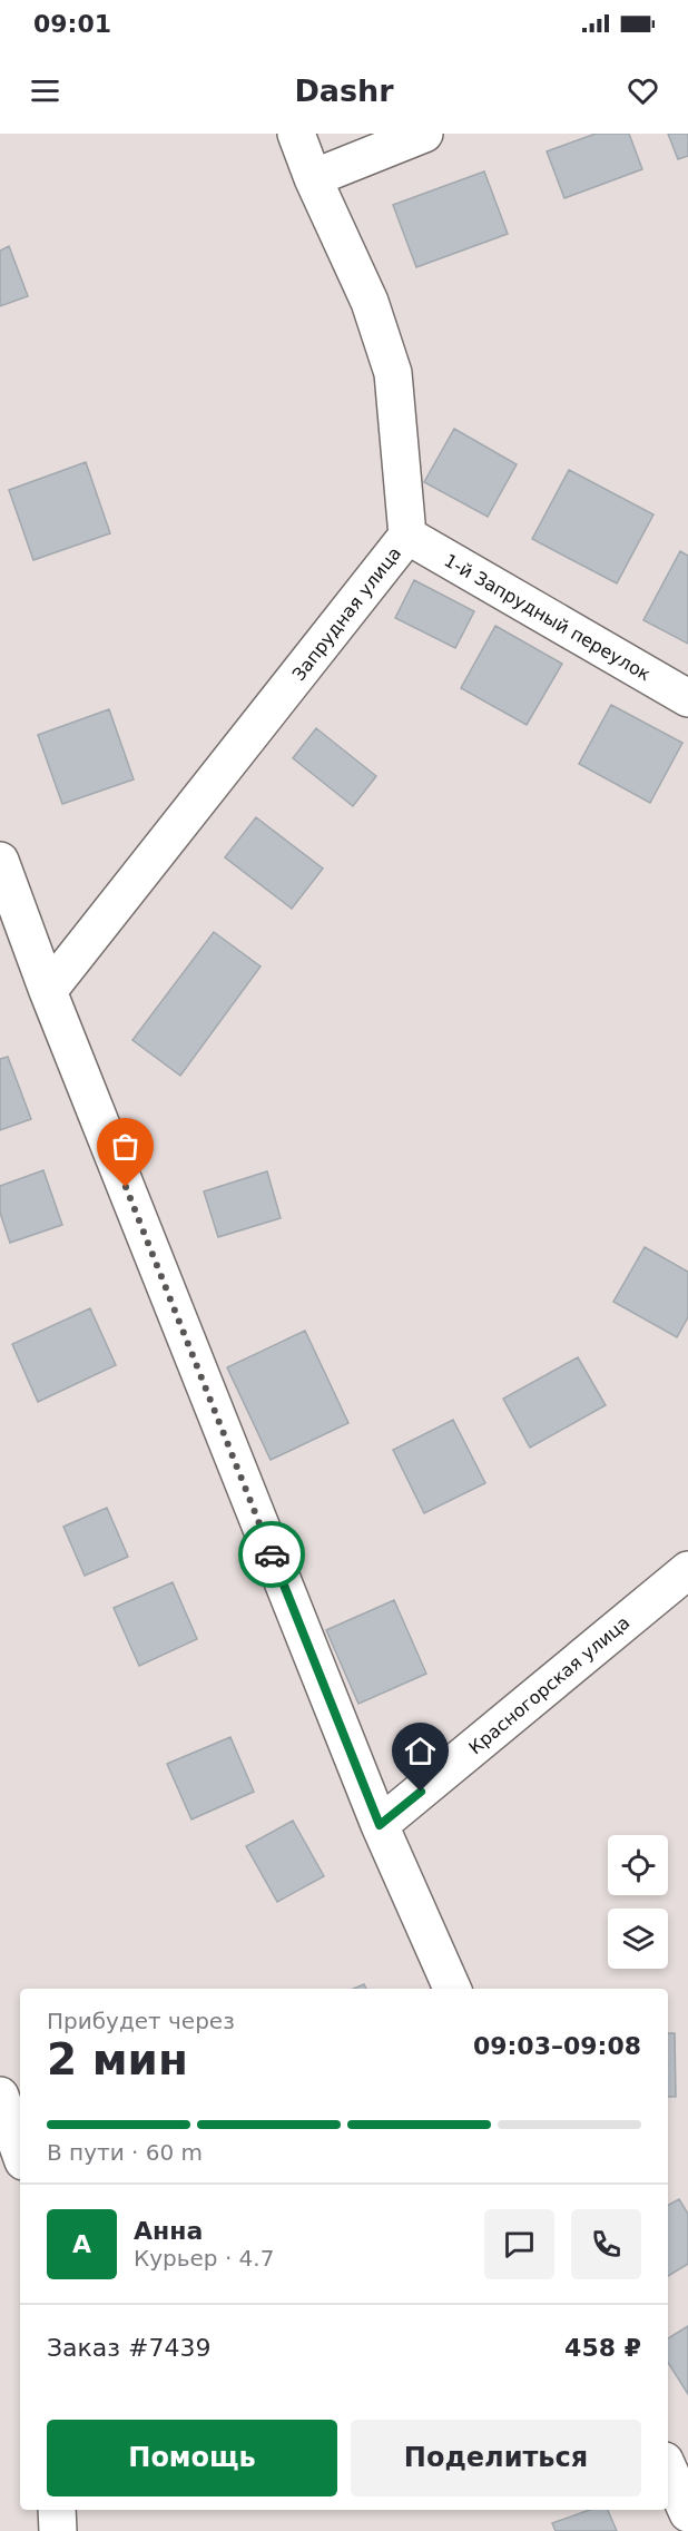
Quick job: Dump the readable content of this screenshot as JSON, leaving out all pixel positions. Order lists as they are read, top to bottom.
{
  "streets": {
    "street": ["Запрудная улица", "1-й Запрудный переулок", "Красногорская улица"]
  },
  "crossings": [
    ["Запрудная улица", "1-й Запрудный переулок"]
  ],
  "page": {
    "status": "09:01",
    "header": "Dashr",
    "heading": ["2 мин", "Прибудет через", "09:03–09:08"],
    "panel": [
      "Анна",
      "Курьер · 4.7",
      "Заказ #7439",
      "458 ₽"
    ],
    "bar": "В пути · 60 m",
    "round": "А",
    "buttons": ["Помощь", "Поделиться"]
  }
}
